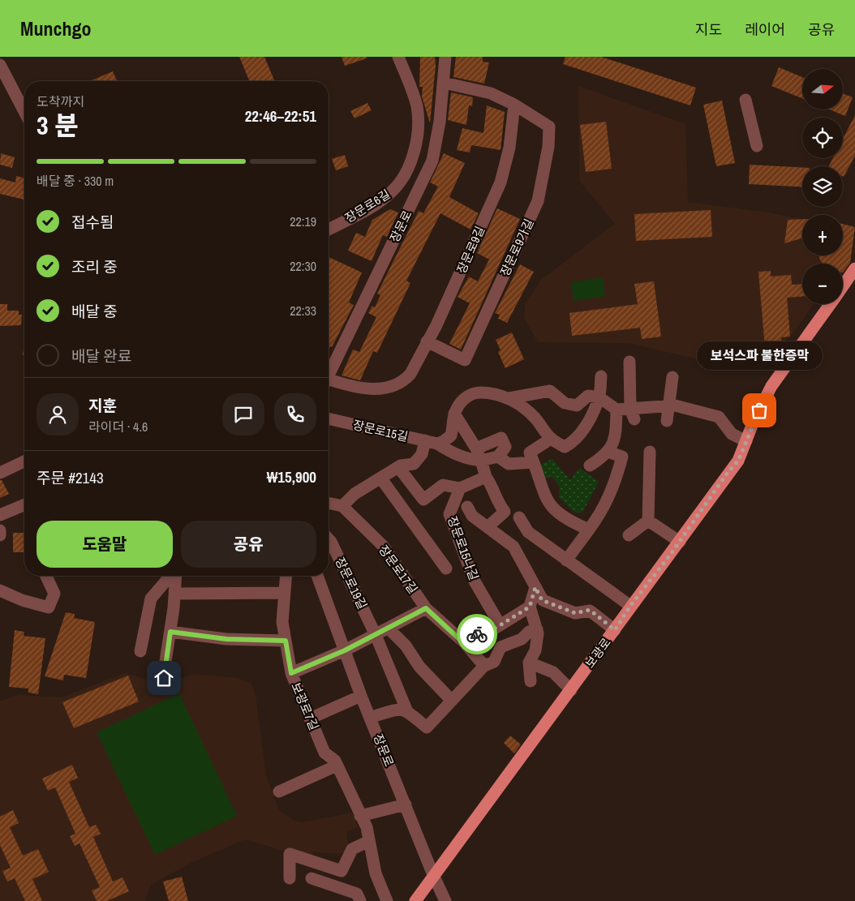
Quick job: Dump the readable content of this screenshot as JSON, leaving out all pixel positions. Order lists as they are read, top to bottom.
{
  "streets": {
    "main road": ["보광로"],
    "street": [
      "장문로6길",
      "장문로",
      "장문로9가길",
      "장문로9길",
      "장문로15길",
      "장문로15나길",
      "장문로17길",
      "장문로19길",
      "보광로7길"
    ]
  },
  "crossings": [
    ["장문로", "보광로"],
    ["장문로9가길", "장문로9길"]
  ],
  "places": ["보석스파 불한증막"],
  "north": "right",
  "page": {
    "header": "Munchgo",
    "nav": ["지도", "레이어", "공유"],
    "map_buttons": ["+", "−"],
    "heading": ["3 분", "도착까지", "22:46–22:51"],
    "panel": [
      "지훈",
      "라이더 · 4.6",
      "주문 #2143",
      "₩15,900"
    ],
    "bar": "배달 중 · 330 m",
    "list": [
      ["접수됨", "22:19"],
      ["조리 중", "22:30"],
      ["배달 중", "22:33"],
      "배달 완료"
    ],
    "bubble": "보석스파 불한증막",
    "buttons": ["도움말", "공유"]
  }
}
